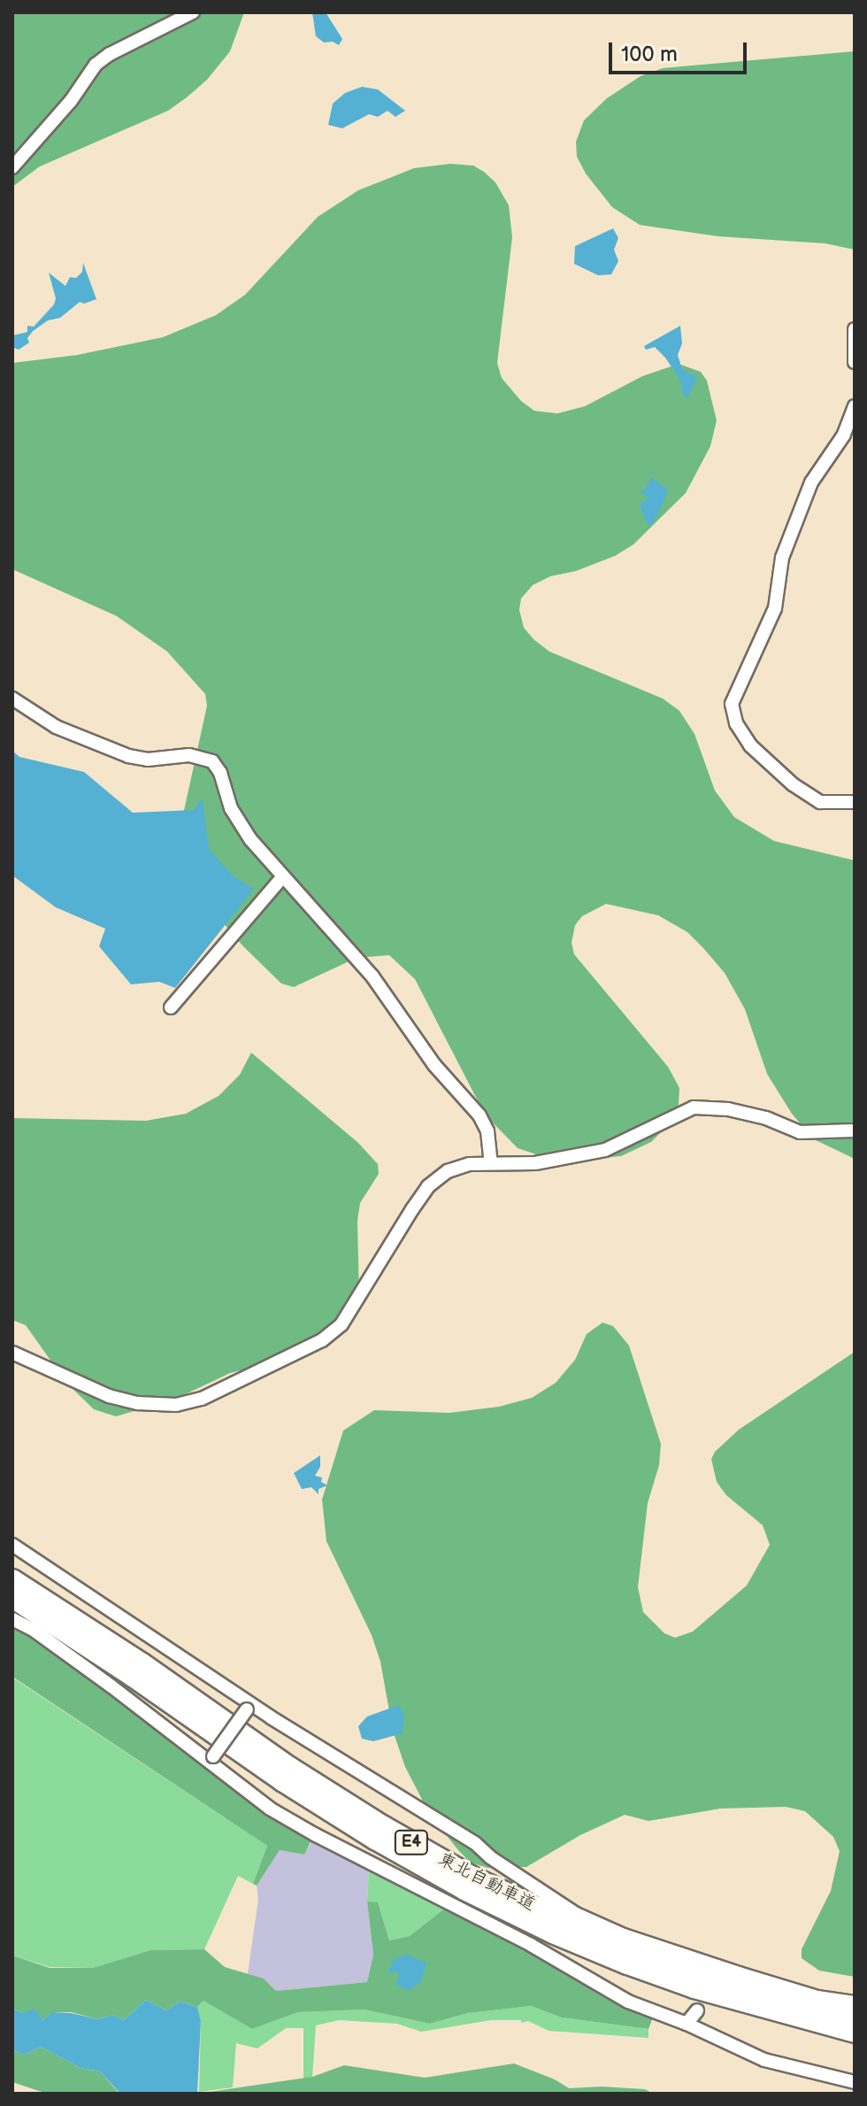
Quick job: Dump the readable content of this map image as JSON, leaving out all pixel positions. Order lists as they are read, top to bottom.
{
  "streets": {
    "highway": ["E4", "東北自動車道"]
  },
  "scale_bar": "100 m"
}
